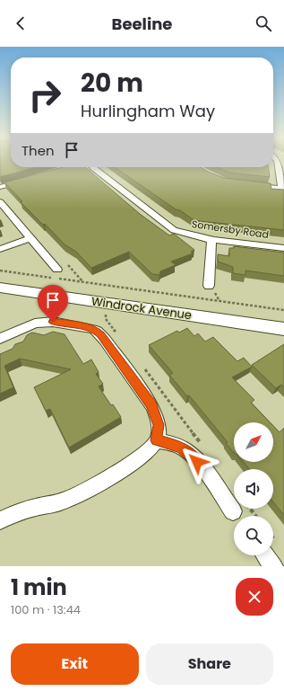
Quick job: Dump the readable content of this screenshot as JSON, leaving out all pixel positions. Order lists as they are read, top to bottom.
{
  "streets": {
    "street": ["Somersby Road", "Windrock Avenue"]
  },
  "north": "top right",
  "page": {
    "header": "Beeline",
    "turn": ["20 m", "Hurlingham Way"],
    "then": "Then",
    "heading": ["1 min", "100 m · 13:44"],
    "buttons": ["Exit", "Share"]
  }
}
